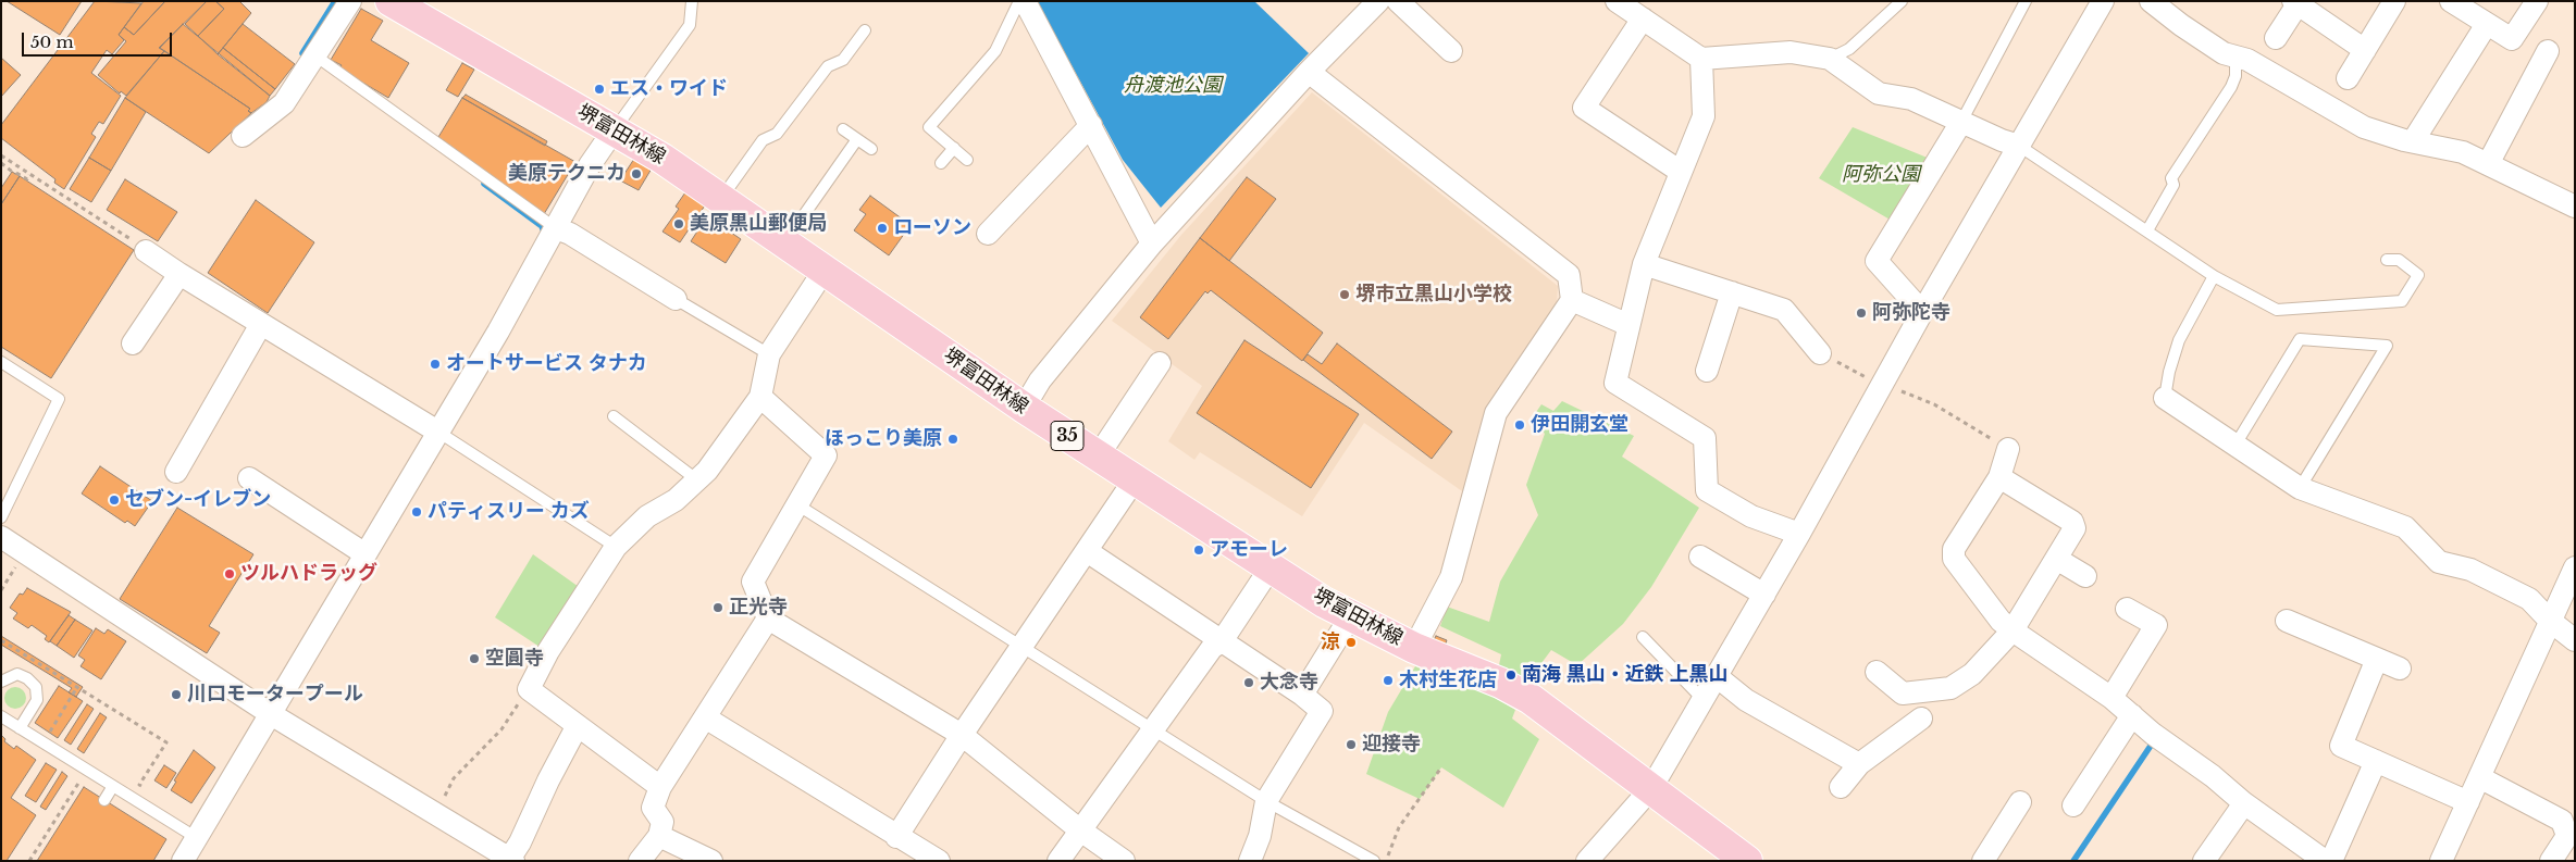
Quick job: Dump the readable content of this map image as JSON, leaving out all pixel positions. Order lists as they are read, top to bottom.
{
  "streets": {
    "main road": ["堺富田林線", "35"]
  },
  "parks": ["舟渡池公園", "阿弥公園"],
  "places": [
    "エス・ワイド",
    "美原テクニカ",
    "美原黒山郵便局",
    "ローソン",
    "堺市立黒山小学校",
    "阿弥陀寺",
    "オートサービス タナカ",
    "伊田開玄堂",
    "ほっこり美原",
    "セブン-イレブン",
    "パティスリー カズ",
    "アモーレ",
    "ツルハドラッグ",
    "正光寺",
    "涼",
    "空圓寺",
    "南海 黒山・近鉄 上黒山",
    "木村生花店",
    "大念寺",
    "川口モータープール",
    "迎接寺"
  ],
  "scale_bar": "50 m"
}
